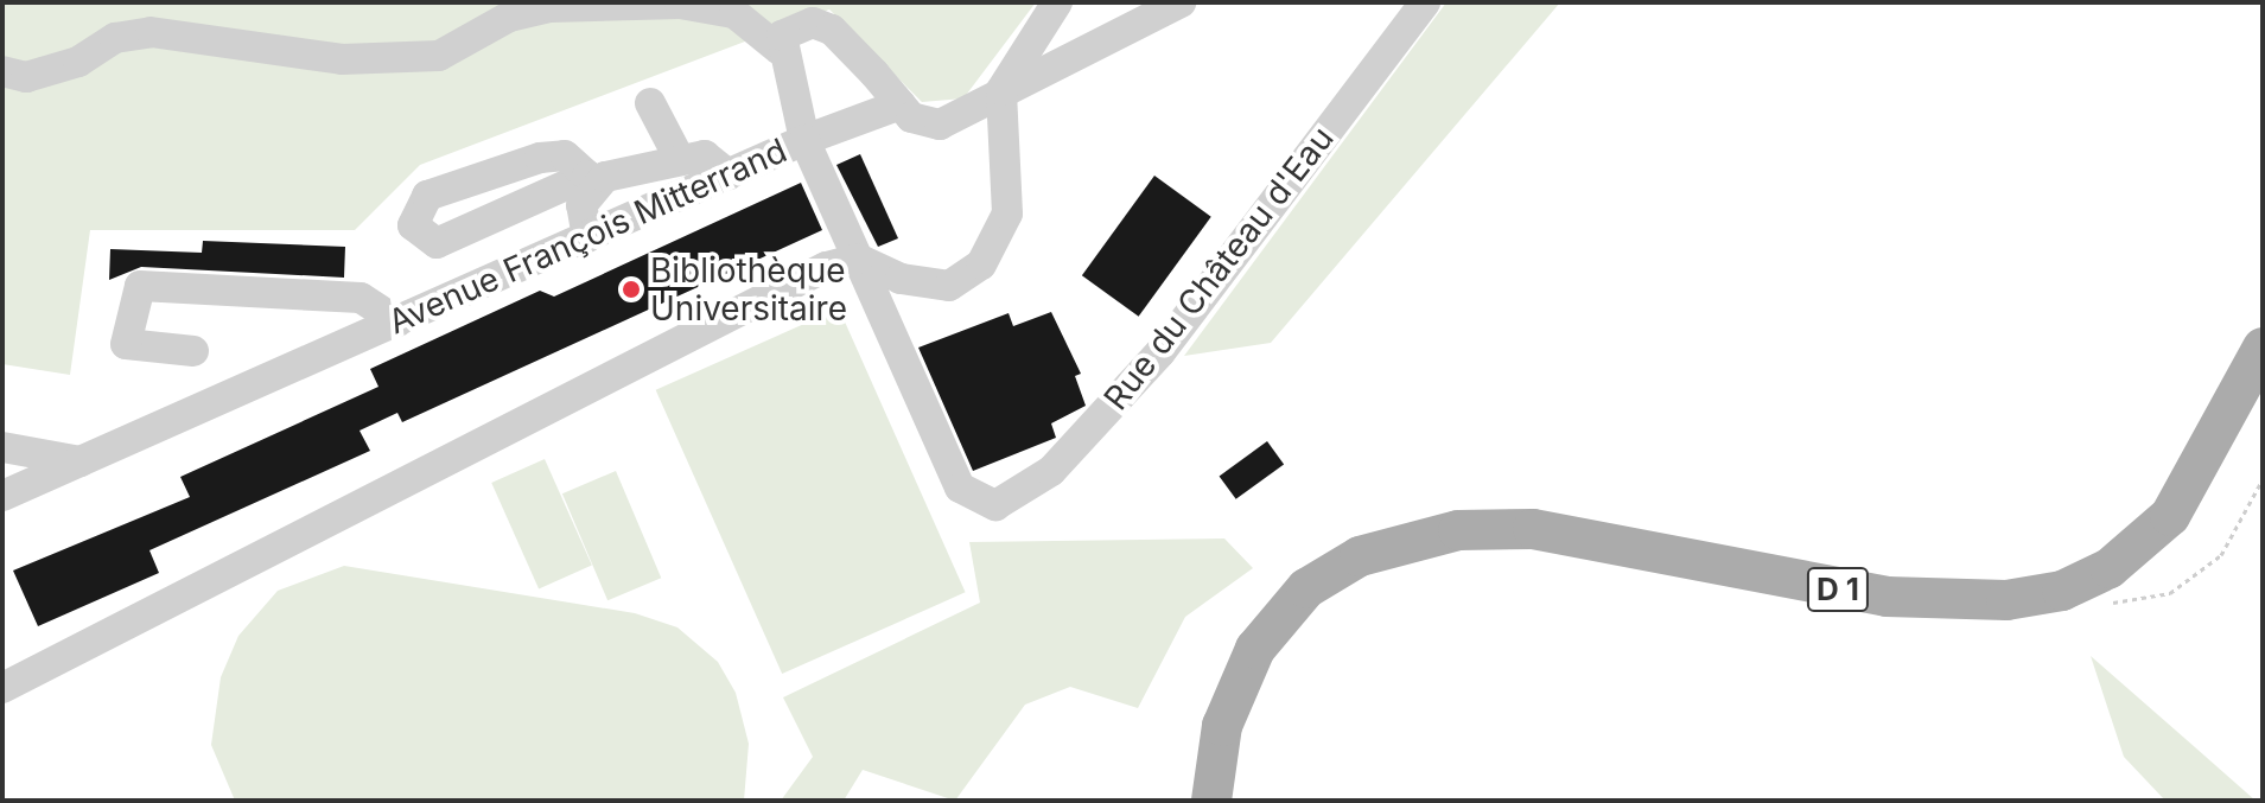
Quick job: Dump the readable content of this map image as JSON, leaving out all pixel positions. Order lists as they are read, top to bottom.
{
  "streets": {
    "main road": ["D 1"],
    "street": ["Avenue François Mitterrand", "Rue du Château d'Eau"]
  },
  "crossings": [
    ["Avenue François Mitterrand", "Rue du Château d'Eau"]
  ],
  "places": ["Bibliothèque Universitaire"]
}
